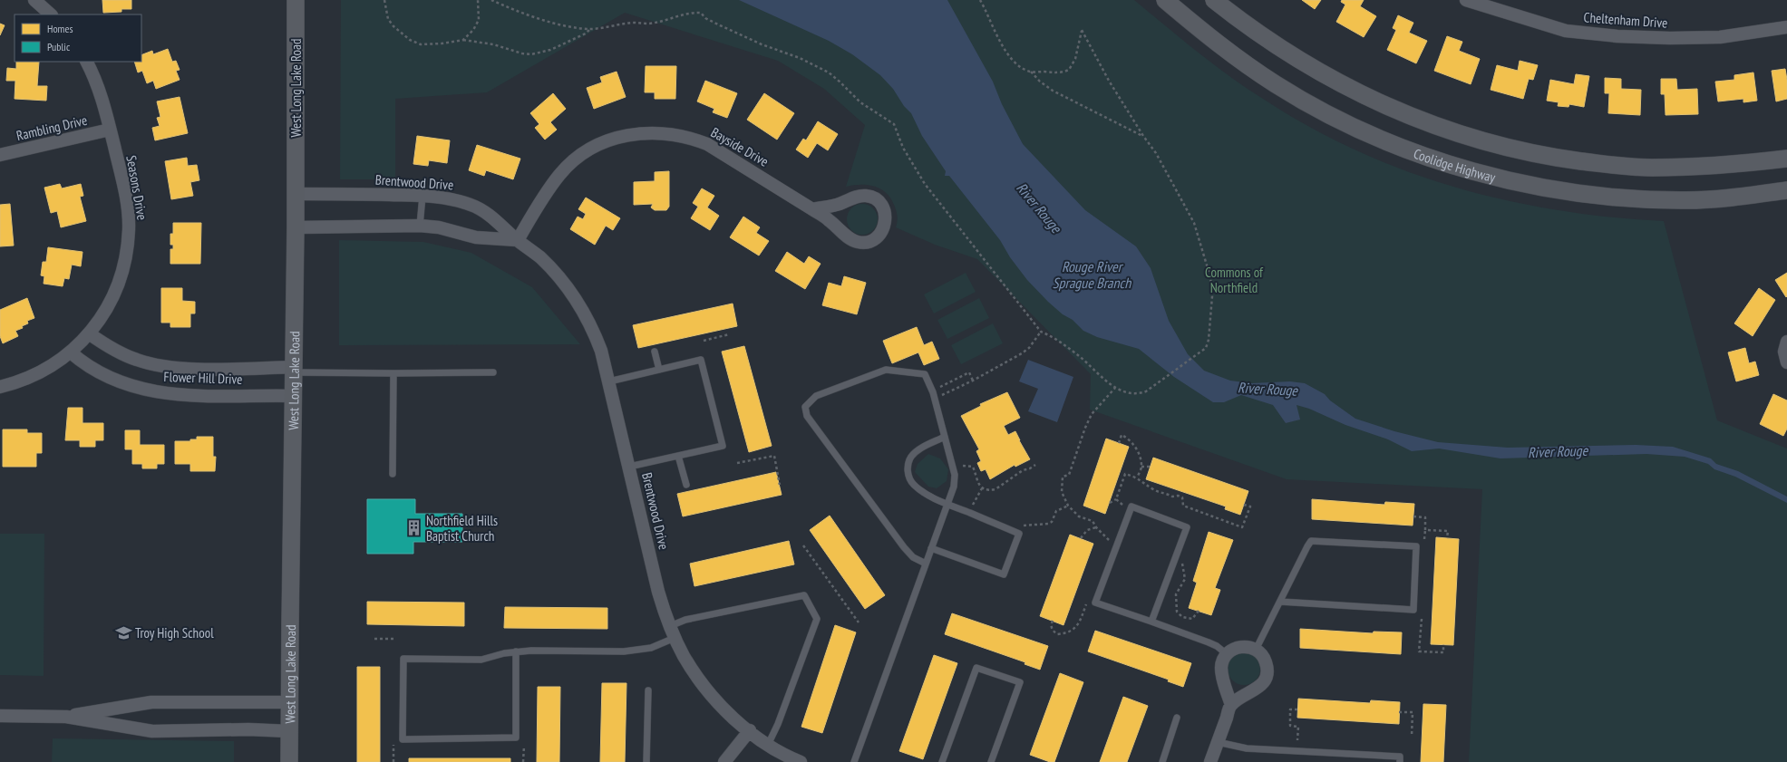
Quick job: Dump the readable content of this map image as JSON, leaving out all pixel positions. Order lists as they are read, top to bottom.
{
  "streets": {
    "main road": ["West Long Lake Road", "Coolidge Highway"],
    "street": [
      "Cheltenham Drive",
      "Rambling Drive",
      "Bayside Drive",
      "Brentwood Drive",
      "Seasons Drive",
      "Flower Hill Drive"
    ]
  },
  "crossings": [
    ["West Long Lake Road", "Brentwood Drive"],
    ["West Long Lake Road", "Flower Hill Drive"],
    ["Rambling Drive", "Seasons Drive"],
    ["Bayside Drive", "Brentwood Drive"],
    ["Seasons Drive", "Flower Hill Drive"]
  ],
  "water": ["River Rouge", "Rouge River Sprague Branch"],
  "parks": ["Commons of Northfield"],
  "places": {
    "building": ["Northfield Hills Baptist Church"],
    "school or university": ["Troy High School"]
  },
  "legend": ["Homes", "Public"]
}
